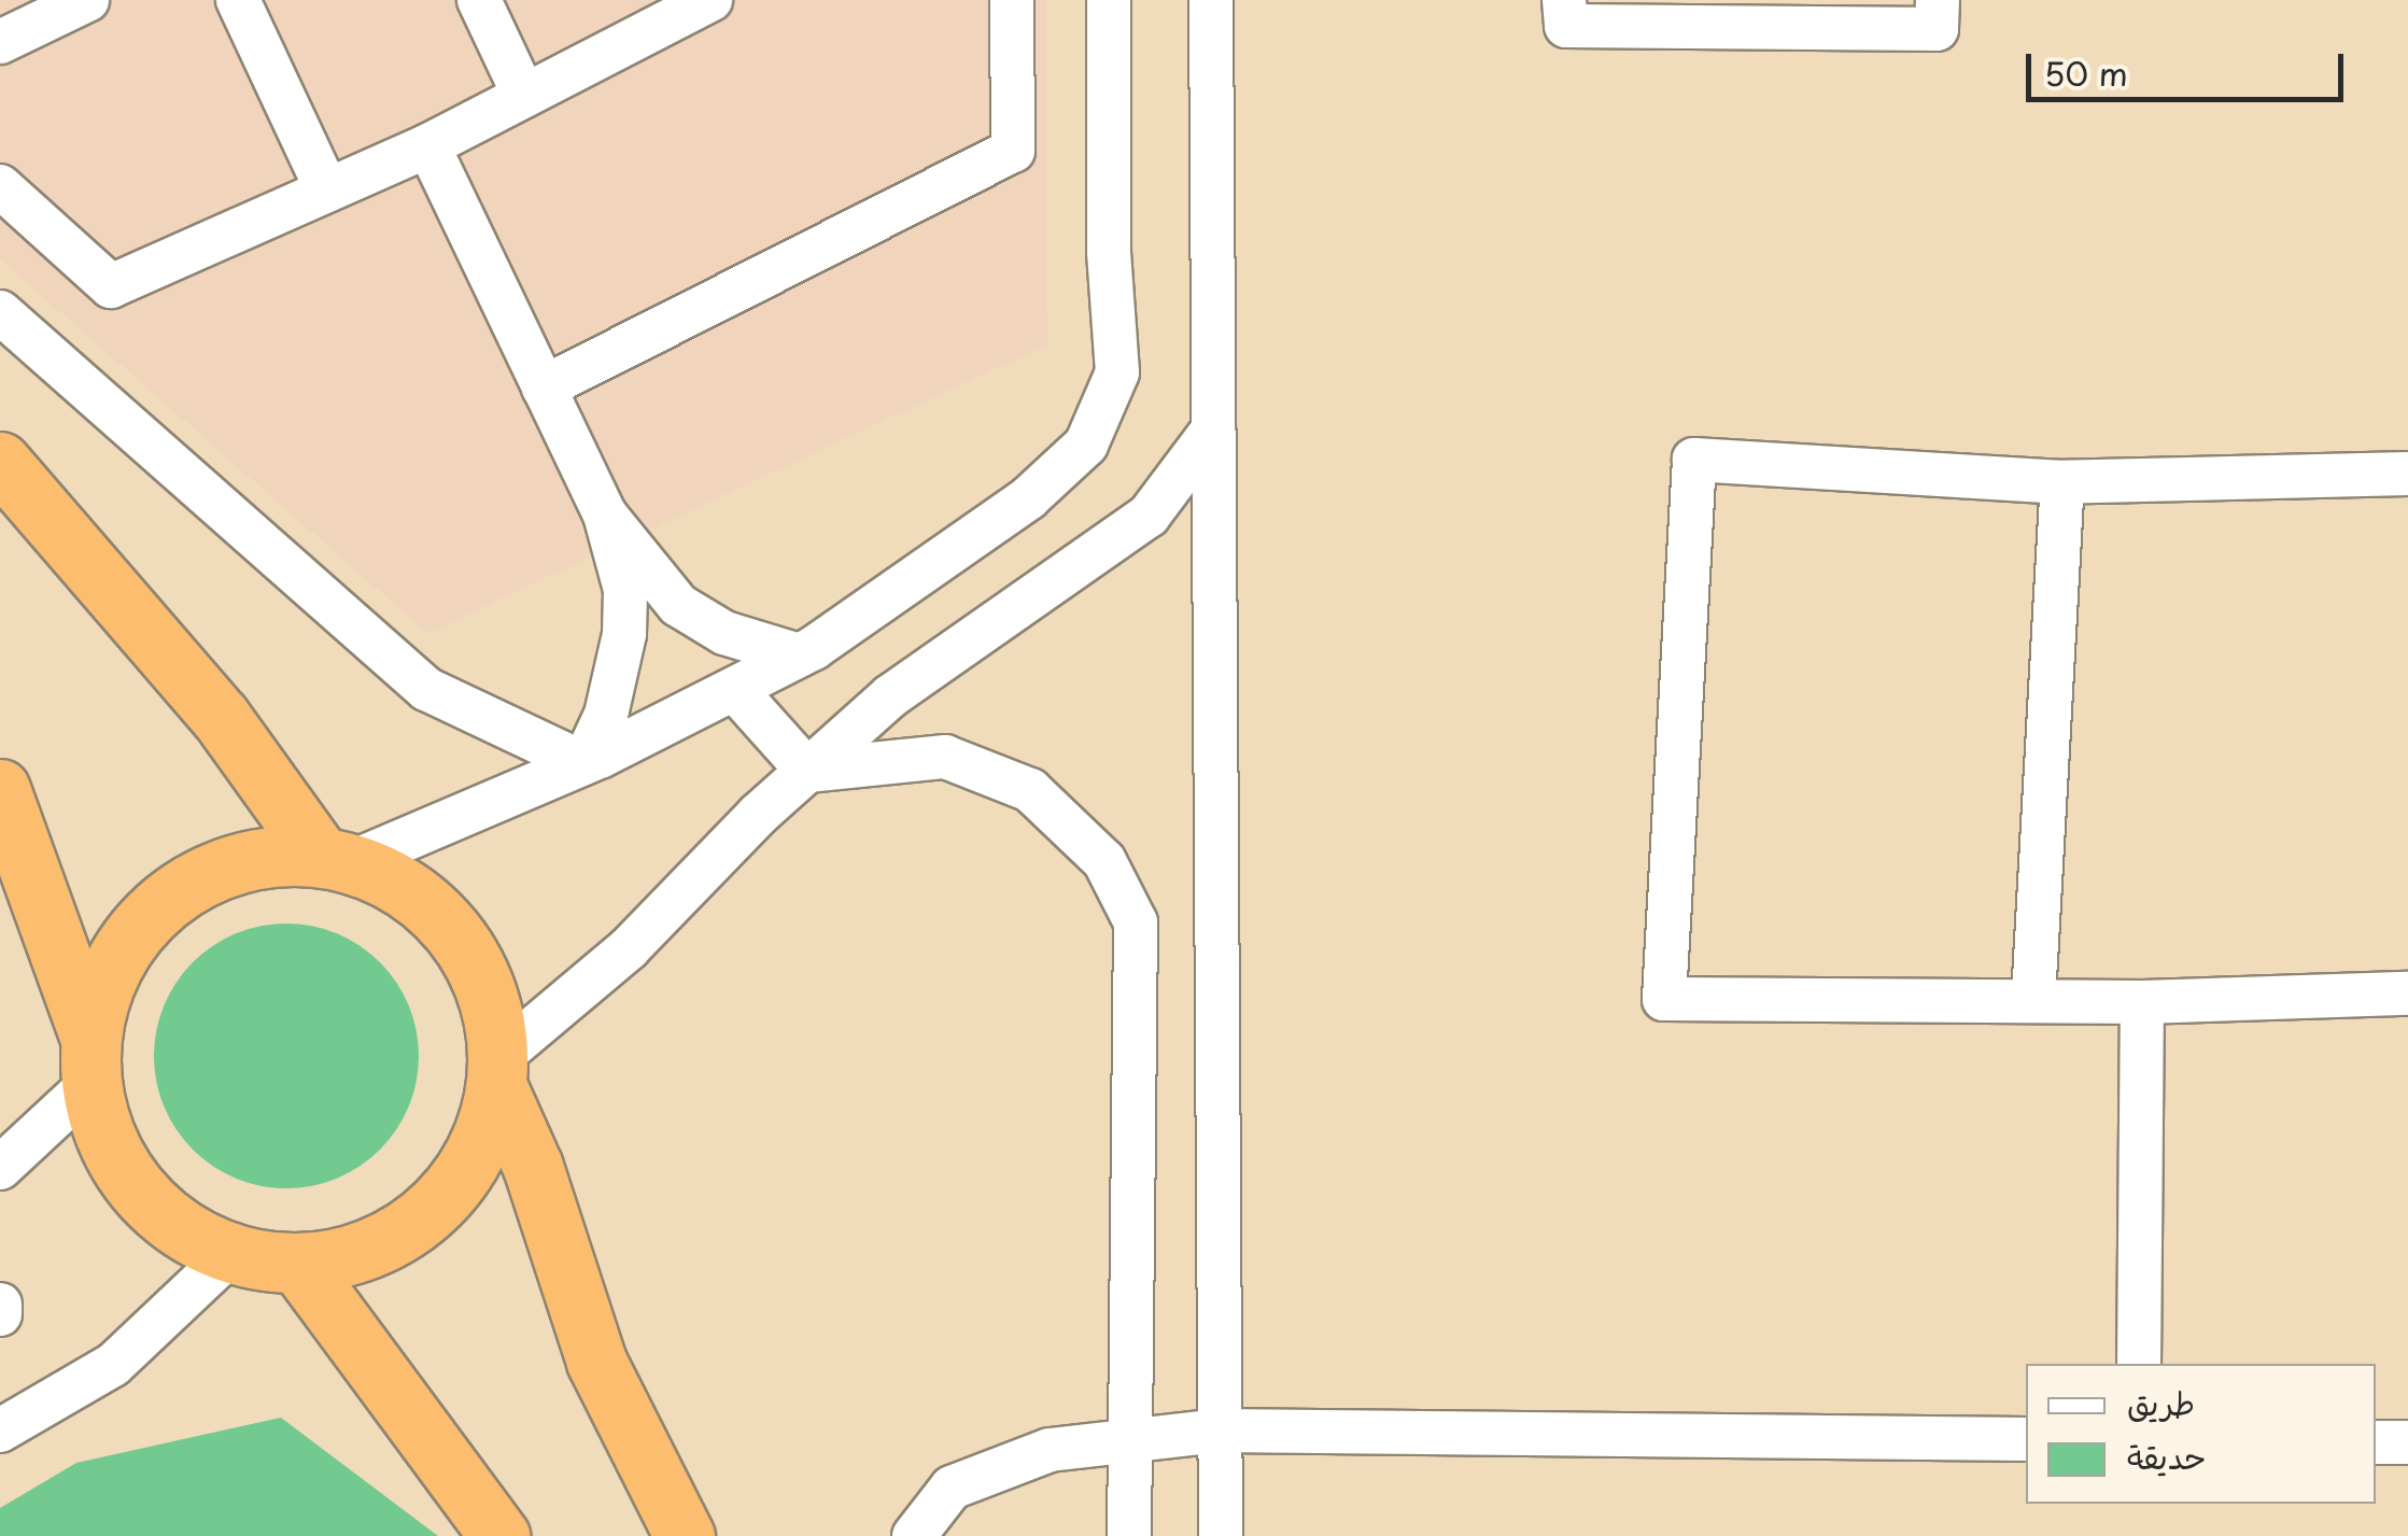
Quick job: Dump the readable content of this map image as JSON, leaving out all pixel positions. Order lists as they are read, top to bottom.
{
  "legend": ["طريق", "حديقة"],
  "scale_bar": "50 m"
}
